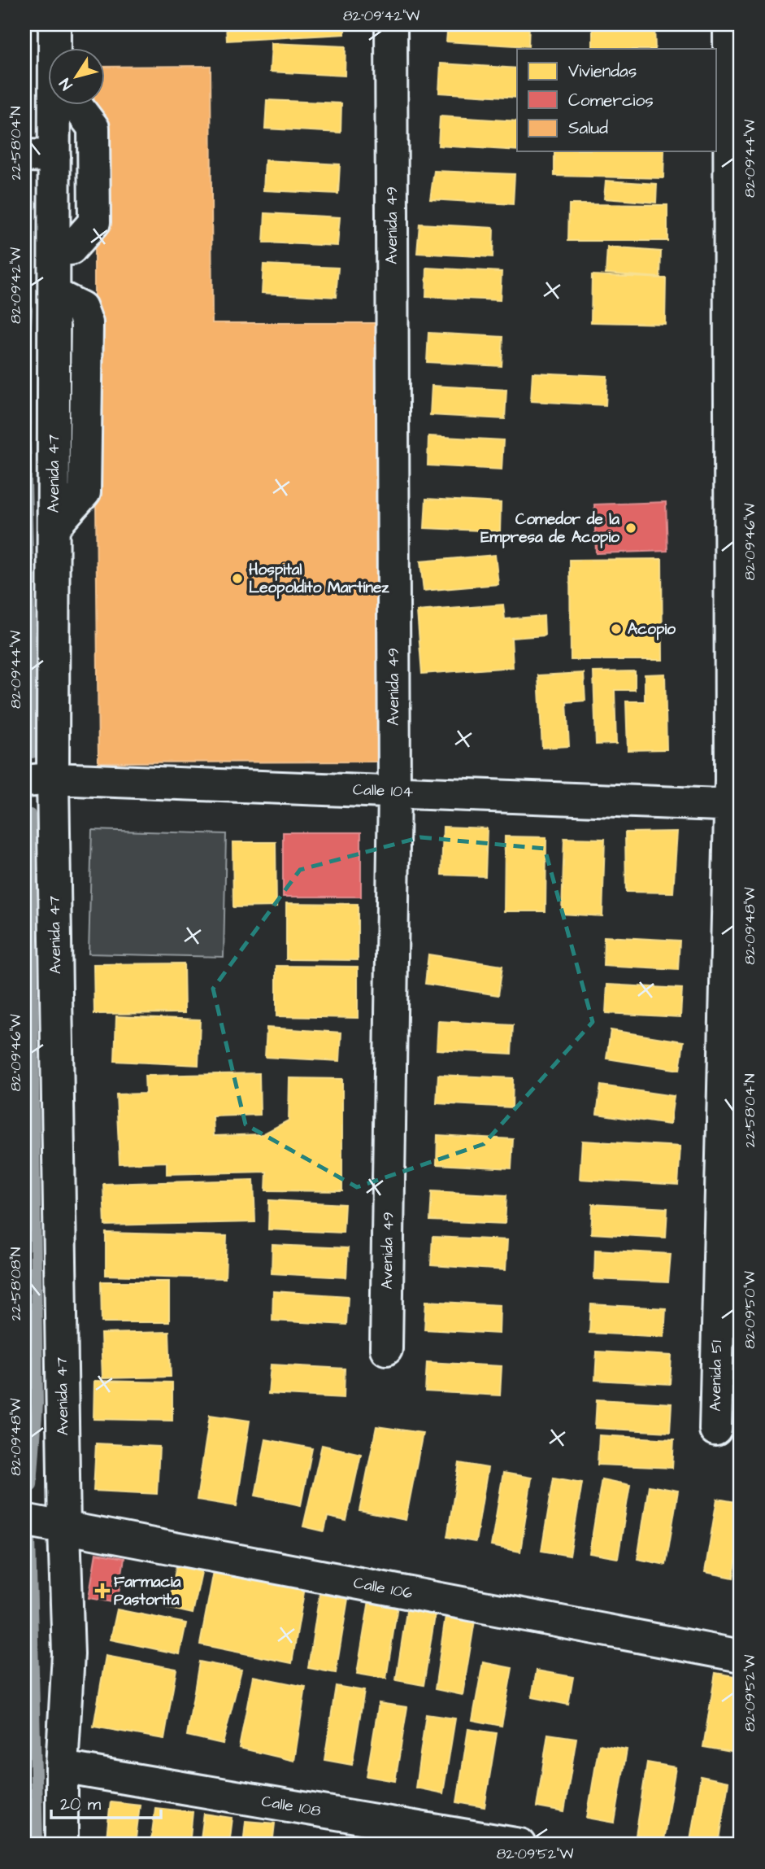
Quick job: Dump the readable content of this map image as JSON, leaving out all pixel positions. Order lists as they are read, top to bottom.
{
  "streets": {
    "street": [
      "Avenida 49",
      "Avenida 47",
      "Calle 104",
      "Avenida 51",
      "Calle 106",
      "Calle 108"
    ]
  },
  "crossings": [
    ["Avenida 49", "Calle 104"],
    ["Avenida 47", "Calle 104"],
    ["Avenida 47", "Calle 106"],
    ["Avenida 47", "Calle 108"],
    ["Calle 104", "Avenida 51"]
  ],
  "places": {
    "other": ["Comedor de la Empresa de Acopio", "Hospital Leopoldito Martínez", "Acopio"],
    "health": ["Farmacia Pastorita"]
  },
  "legend": ["Viviendas", "Comercios", "Salud"],
  "scale_bar": "20 m",
  "north": "bottom left",
  "coordinates": [
    "82°09'42\"W",
    "22°58'04\"N",
    "82°09'44\"W",
    "82°09'46\"W",
    "82°09'48\"W",
    "22°58'08\"N",
    "82°09'50\"W",
    "82°09'52\"W"
  ]
}
